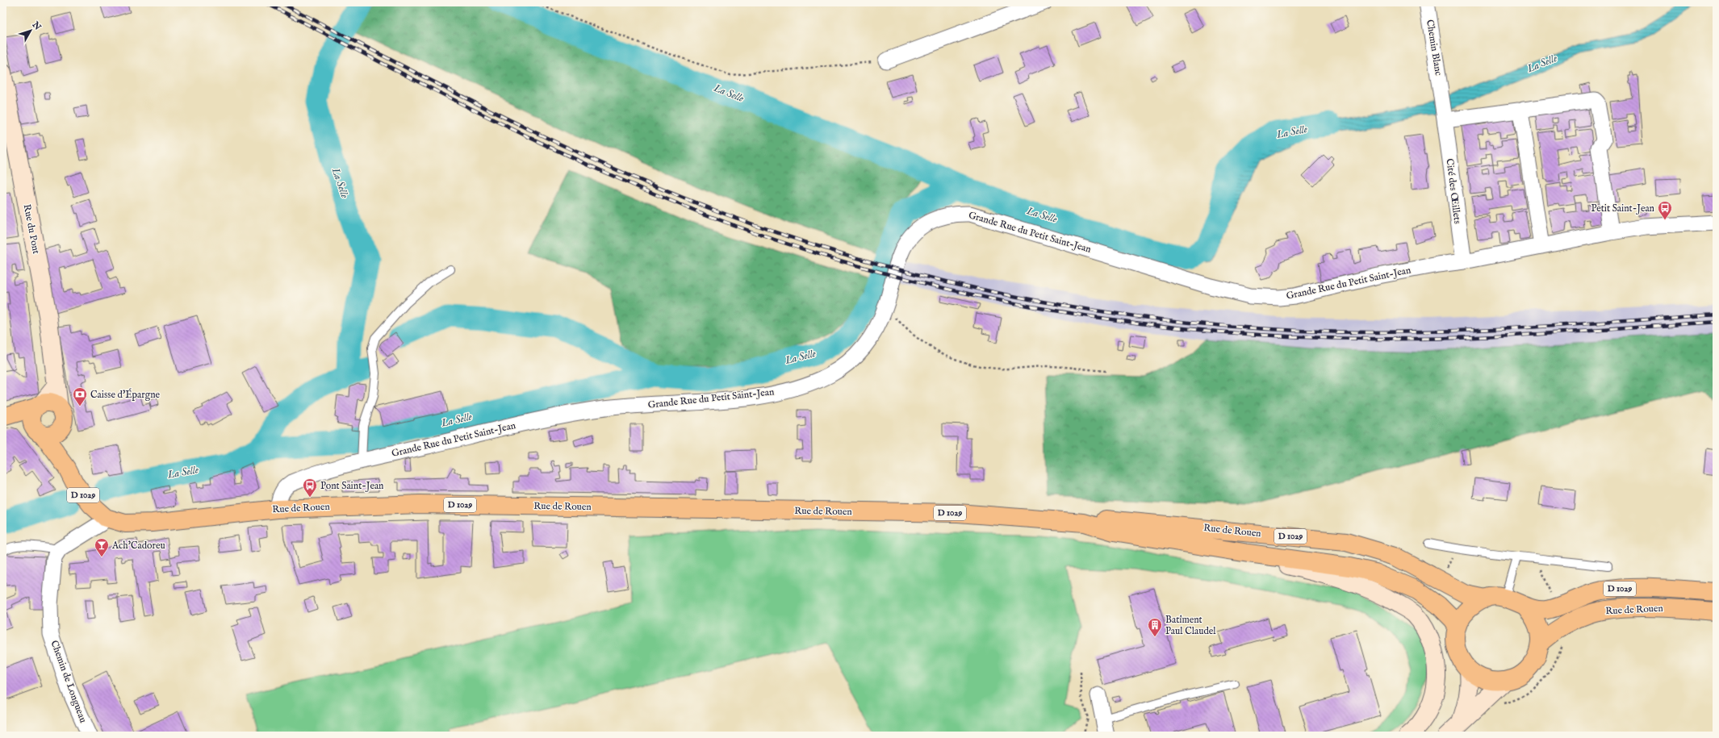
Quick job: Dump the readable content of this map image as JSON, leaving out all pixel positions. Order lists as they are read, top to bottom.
{
  "streets": {
    "main road": ["D 1029", "Rue de Rouen"],
    "street": [
      "Chemin Blanc",
      "Cité des Œillets",
      "Rue du Pont",
      "Grande Rue du Petit Saint-Jean",
      "Chemin de Longueau"
    ]
  },
  "crossings": [
    ["Chemin Blanc", "Cité des Œillets"],
    ["Cité des Œillets", "Grande Rue du Petit Saint-Jean"],
    ["Rue du Pont", "D 1029"],
    ["Grande Rue du Petit Saint-Jean", "Rue de Rouen"],
    ["D 1029", "Rue de Rouen"]
  ],
  "water": ["La Selle"],
  "places": {
    "bus stop": ["Petit Saint-Jean", "Pont Saint-Jean"],
    "bank": ["Caisse d'Épargne"],
    "bar": ["Ach'Cadoreu"],
    "building": ["Batîment Paul Claudel"]
  },
  "north": "top right"
}
